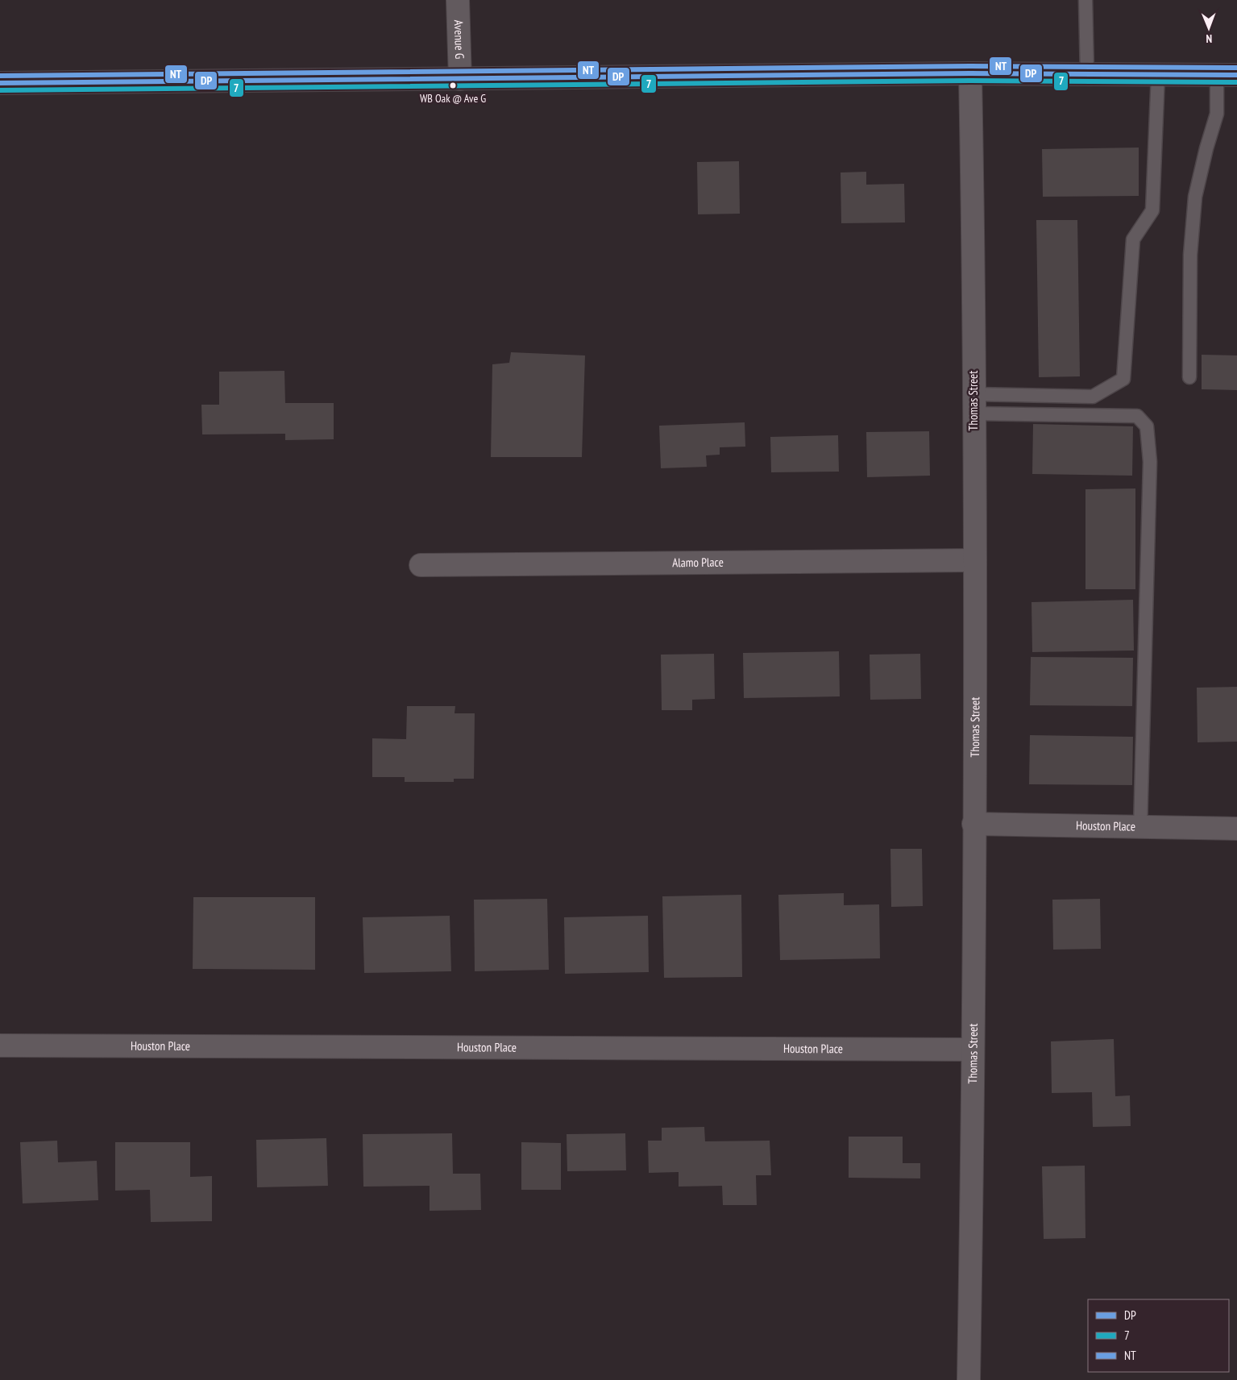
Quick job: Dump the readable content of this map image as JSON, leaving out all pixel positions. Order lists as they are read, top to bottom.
{
  "streets": {
    "street": [
      "Avenue G",
      "Thomas Street",
      "Alamo Place",
      "Houston Place"
    ]
  },
  "crossings": [
    ["Thomas Street", "Alamo Place"],
    ["Thomas Street", "Houston Place"]
  ],
  "places": ["WB Oak @ Ave G"],
  "lines": ["transit line NT", "transit line DP", "transit line 7"],
  "legend": ["DP", "7", "NT"],
  "north": "bottom"
}
